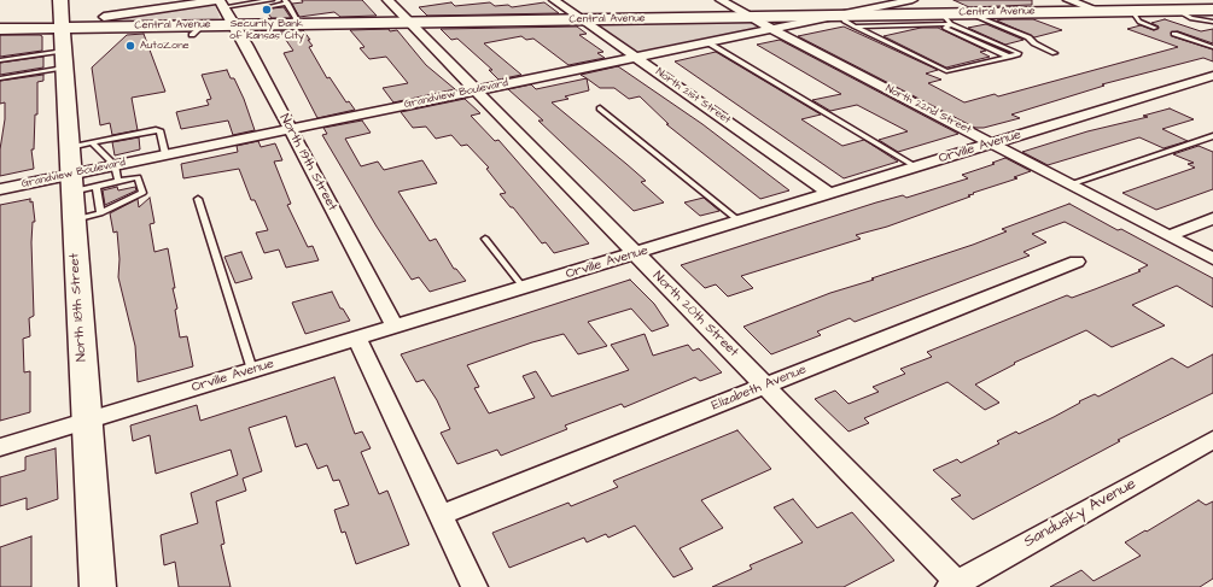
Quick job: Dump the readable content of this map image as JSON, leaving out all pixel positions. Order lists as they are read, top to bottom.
{
  "streets": {
    "main road": ["Central Avenue", "North 18th Street"],
    "street": [
      "Grandview Boulevard",
      "North 21st Street",
      "North 22nd Street",
      "Orville Avenue",
      "North 19th Street",
      "North 20th Street",
      "Elizabeth Avenue",
      "Sandusky Avenue"
    ]
  },
  "crossings": [
    ["Central Avenue", "Grandview Boulevard"],
    ["Central Avenue", "North 21st Street"],
    ["Central Avenue", "North 22nd Street"],
    ["Central Avenue", "North 19th Street"],
    ["Central Avenue", "North 18th Street"],
    ["Central Avenue", "North 20th Street"],
    ["Grandview Boulevard", "North 21st Street"],
    ["Grandview Boulevard", "North 22nd Street"],
    ["Grandview Boulevard", "North 19th Street"],
    ["Grandview Boulevard", "North 18th Street"],
    ["Grandview Boulevard", "North 20th Street"],
    ["North 21st Street", "Orville Avenue"],
    ["North 22nd Street", "Orville Avenue"],
    ["Orville Avenue", "North 19th Street"],
    ["Orville Avenue", "North 18th Street"],
    ["Orville Avenue", "North 20th Street"],
    ["North 20th Street", "Elizabeth Avenue"],
    ["North 20th Street", "Sandusky Avenue"]
  ],
  "places": ["Security Bank of Kansas City", "AutoZone"]
}
